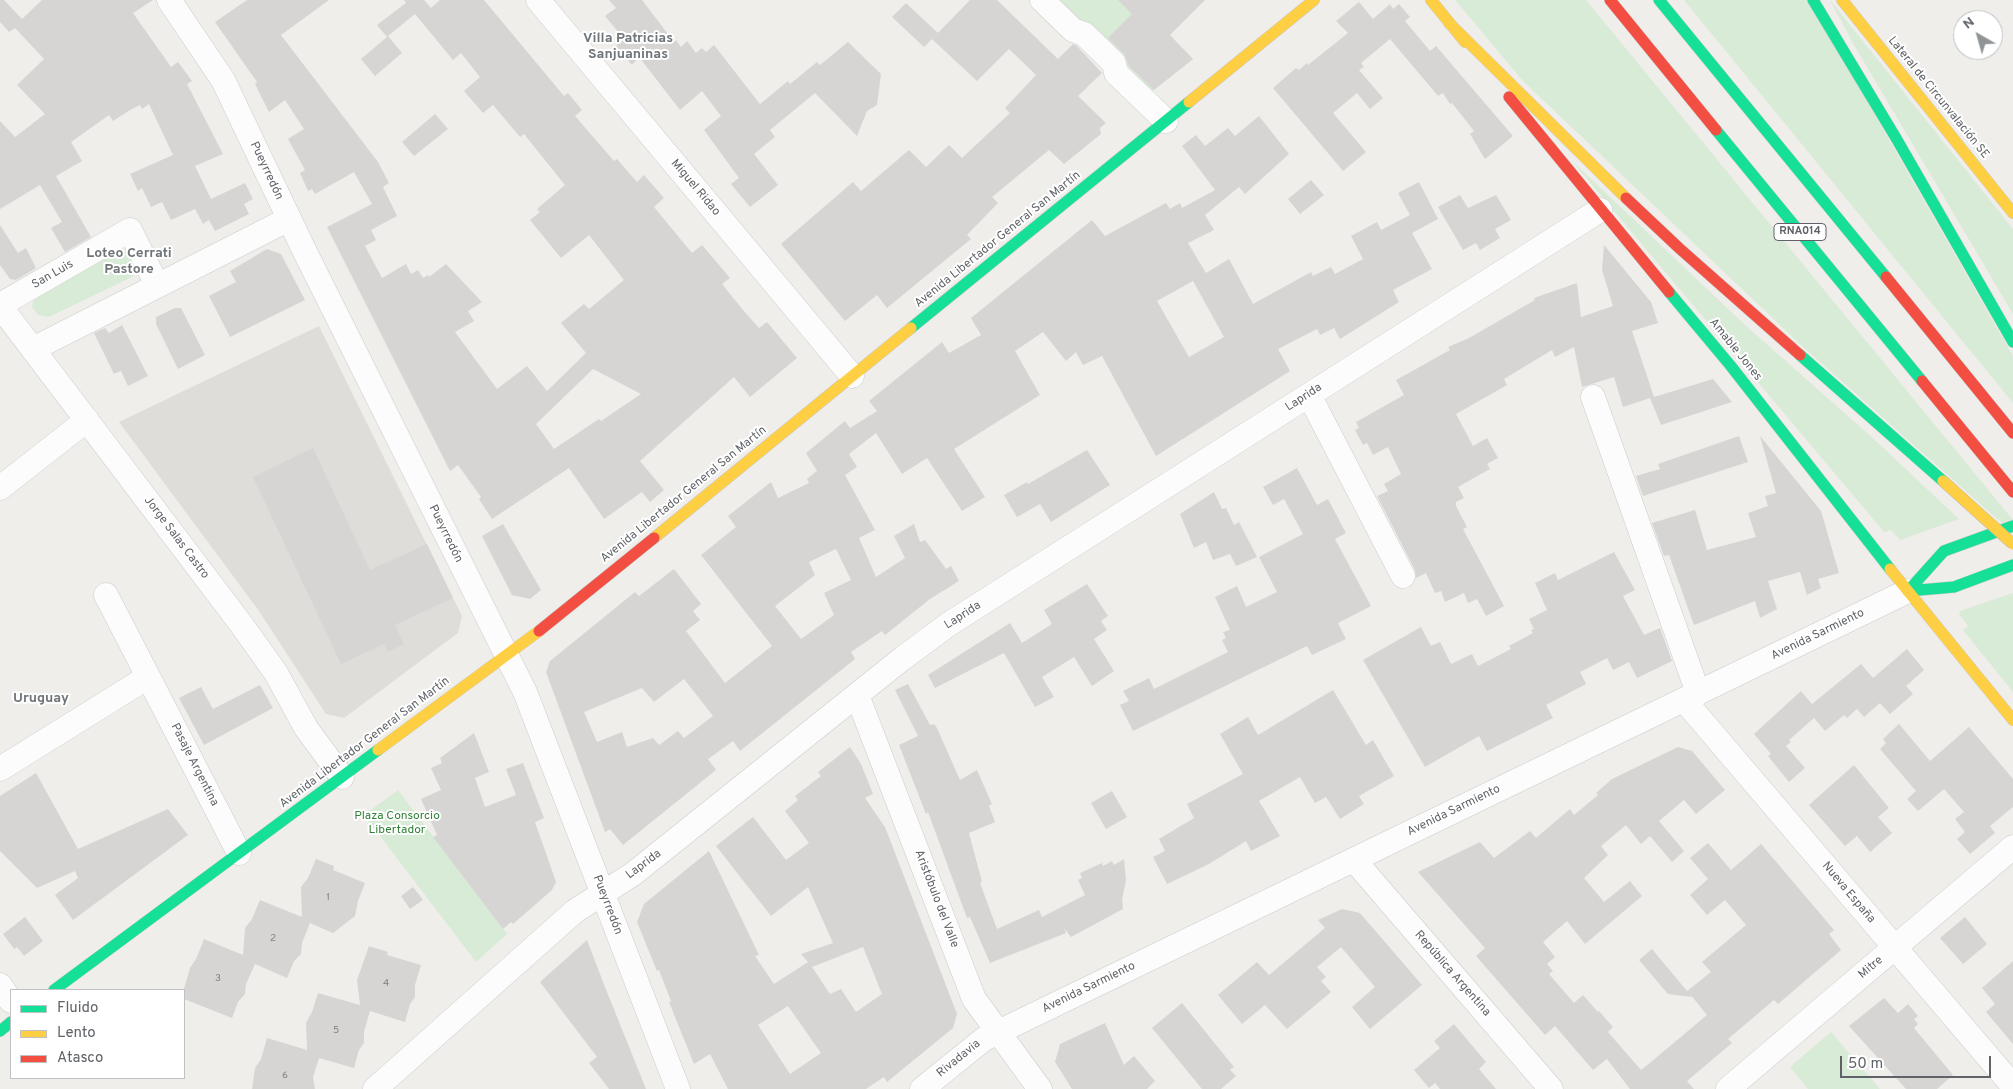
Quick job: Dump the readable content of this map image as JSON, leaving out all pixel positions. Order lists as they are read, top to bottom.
{
  "streets": {
    "main road": [
      "Lateral de Circunvalación SE",
      "RNA014",
      "Avenida Libertador General San Martín",
      "Amable Jones",
      "Avenida Sarmiento"
    ],
    "street": [
      "Pueyrredón",
      "Miguel Ridao",
      "San Luis",
      "Laprida",
      "Jorge Salas Castro",
      "Pasaje Argentina",
      "Nueva España",
      "Aristóbulo del Valle",
      "Mitre",
      "República Argentina",
      "Rivadavia"
    ]
  },
  "crossings": [
    ["Pueyrredón", "Avenida Libertador General San Martín"],
    ["Pueyrredón", "Laprida"],
    ["Miguel Ridao", "Avenida Libertador General San Martín"],
    ["Avenida Libertador General San Martín", "Jorge Salas Castro"],
    ["Avenida Libertador General San Martín", "Pasaje Argentina"],
    ["San Luis", "Jorge Salas Castro"],
    ["Amable Jones", "Laprida"],
    ["Amable Jones", "Avenida Sarmiento"],
    ["Laprida", "Aristóbulo del Valle"],
    ["Avenida Sarmiento", "Nueva España"],
    ["Avenida Sarmiento", "Aristóbulo del Valle"],
    ["Avenida Sarmiento", "República Argentina"],
    ["Avenida Sarmiento", "Rivadavia"],
    ["Nueva España", "Mitre"],
    ["Aristóbulo del Valle", "Rivadavia"]
  ],
  "districts": ["Villa Patricias Sanjuaninas", "Loteo Cerrati Pastore", "Uruguay"],
  "parks": ["Plaza Consorcio Libertador"],
  "house_numbers": [
    "1",
    "2",
    "3",
    "4",
    "5",
    "6"
  ],
  "legend": ["Fluido", "Lento", "Atasco"],
  "scale_bar": "50 m",
  "north": "top left"
}
